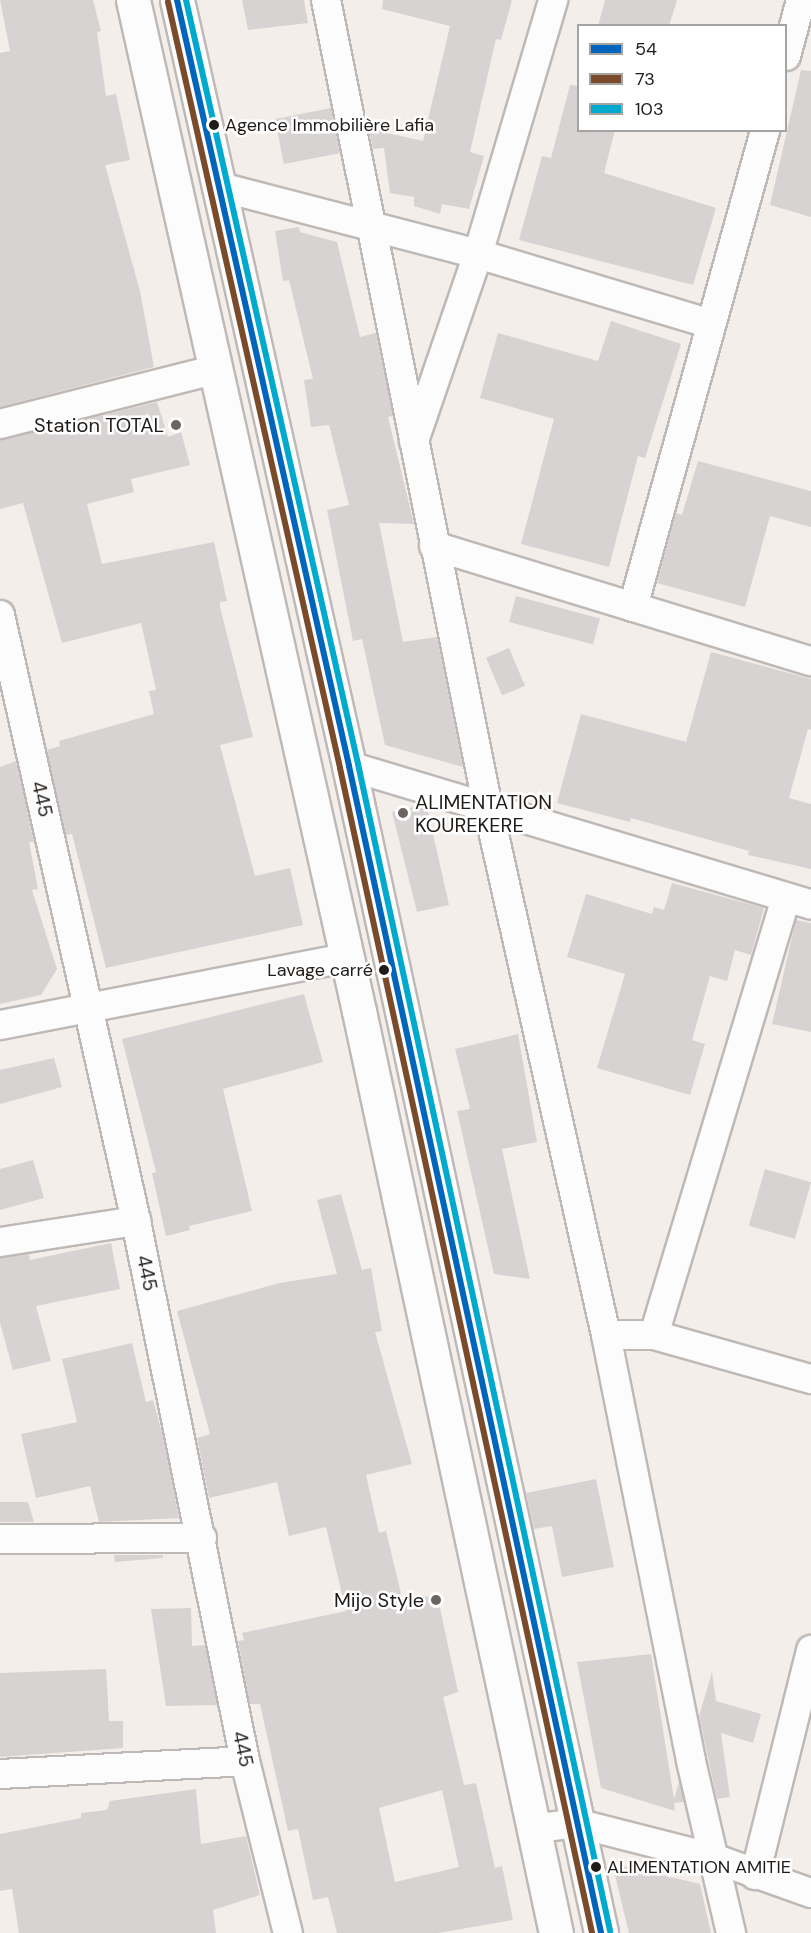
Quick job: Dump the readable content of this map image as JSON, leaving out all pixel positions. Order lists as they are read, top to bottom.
{
  "streets": {
    "street": ["445"]
  },
  "places": [
    "Agence Immobilière Lafia",
    "Station TOTAL",
    "ALIMENTATION KOUREKERE",
    "Lavage carré",
    "Mijo Style",
    "ALIMENTATION AMITIE"
  ],
  "lines": ["transit line 54", "transit line 103", "transit line 73"],
  "legend": ["54", "73", "103"]
}
